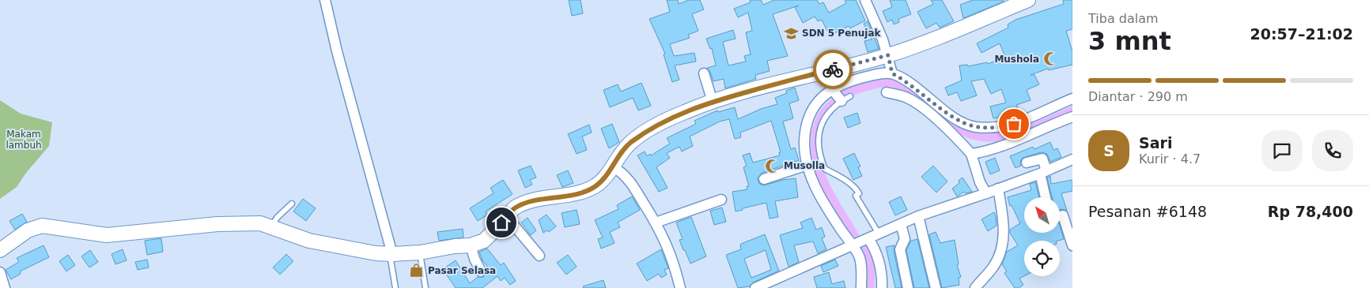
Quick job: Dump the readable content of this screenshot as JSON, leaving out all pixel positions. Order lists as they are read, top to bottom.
{
  "parks": ["Makam lambuh"],
  "places": {
    "school or university": ["SDN 5 Penujak"],
    "mosque": ["Mushola", "Musolla"],
    "shop": ["Pasar Selasa"]
  },
  "north": "top left",
  "page": {
    "heading": ["3 mnt", "Tiba dalam", "20:57–21:02"],
    "panel": [
      "Sari",
      "Kurir · 4.7",
      "Pesanan #6148",
      "Rp 78,400"
    ],
    "bar": "Diantar · 290 m",
    "round": "S"
  }
}
